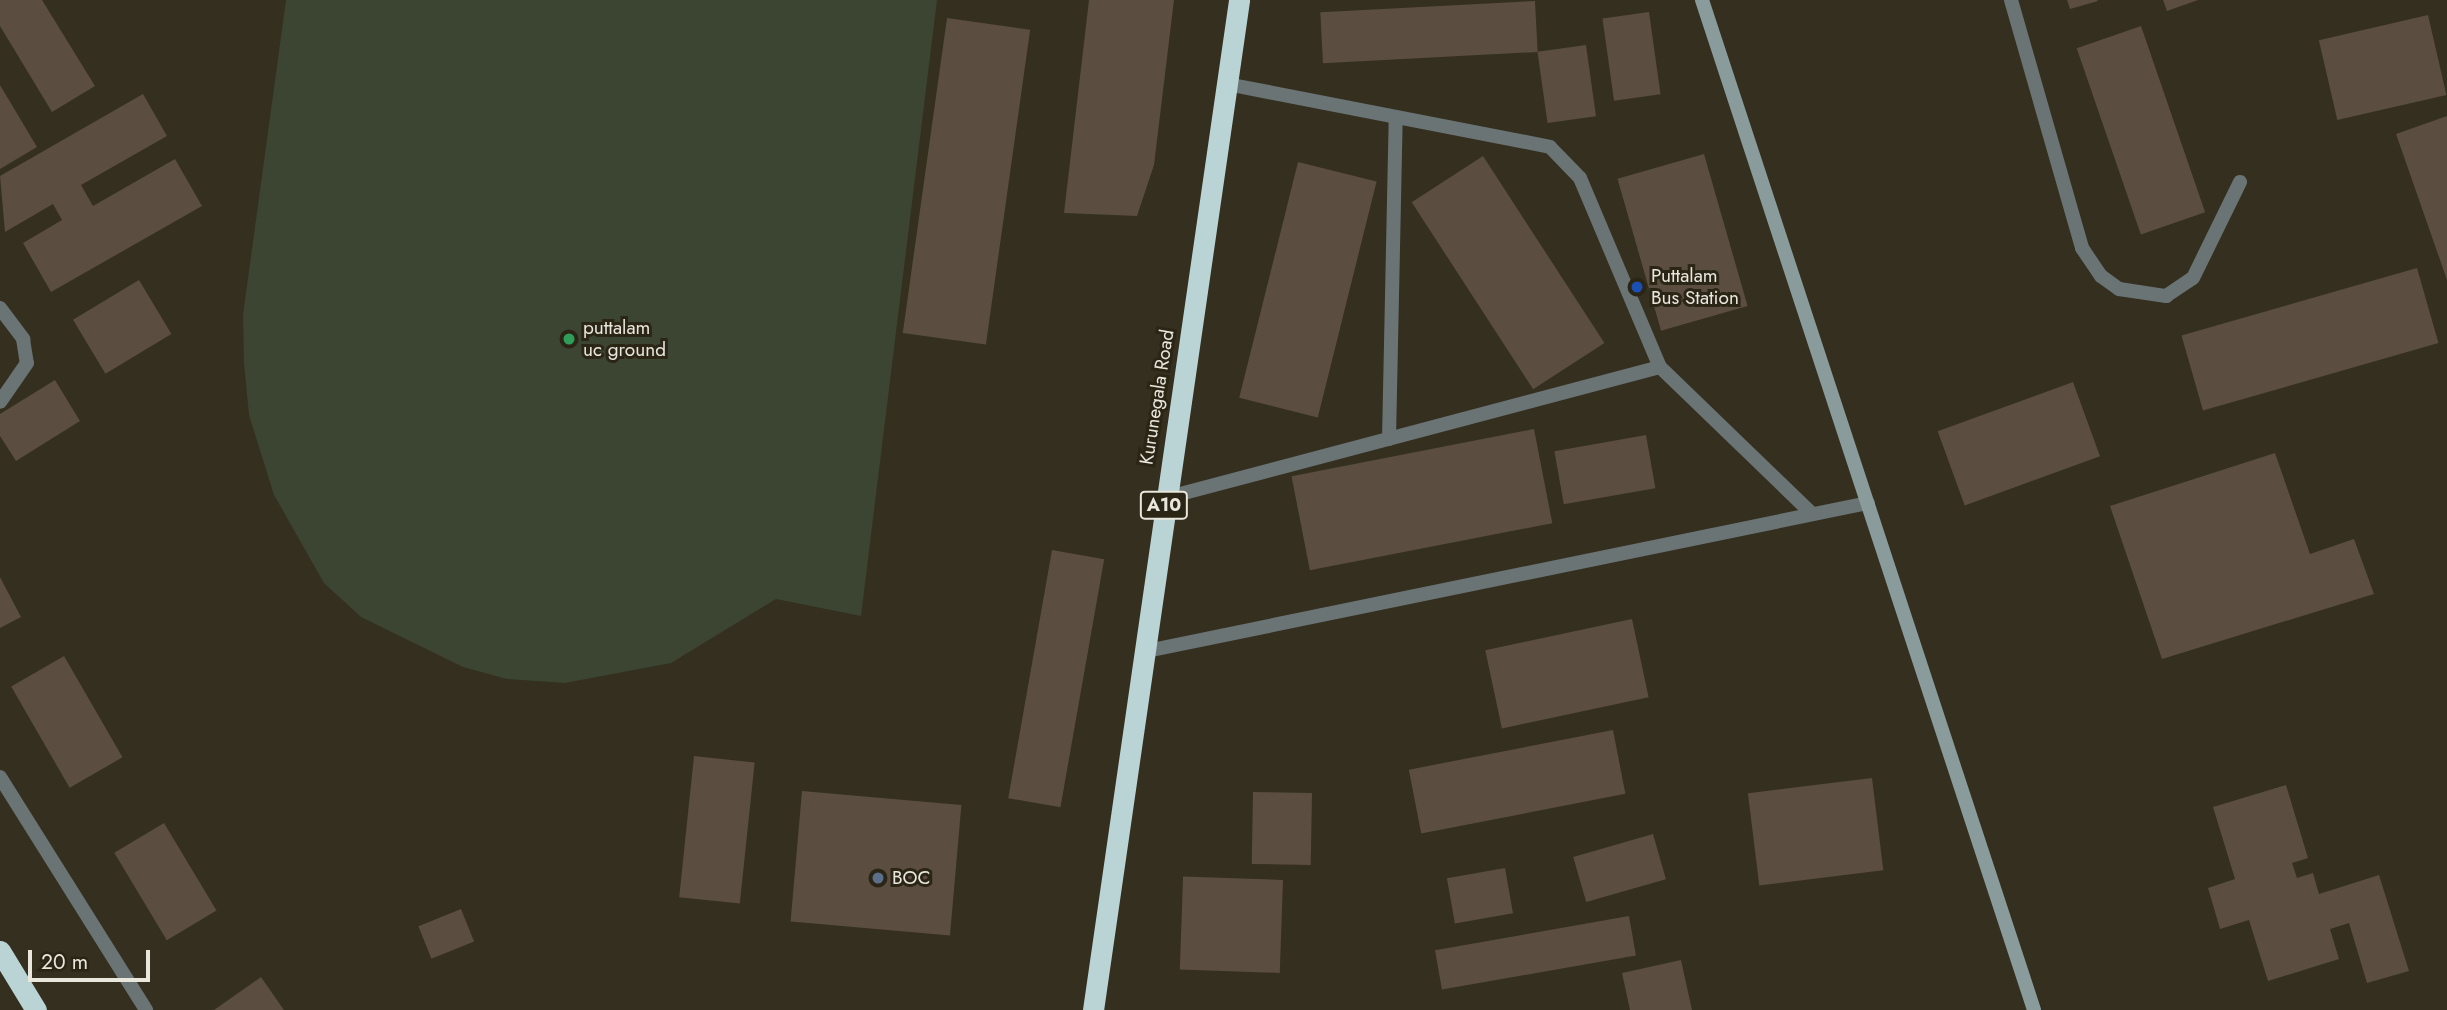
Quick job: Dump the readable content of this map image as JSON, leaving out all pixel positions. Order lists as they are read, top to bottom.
{
  "streets": {
    "highway": ["Kurunegala Road", "A10"]
  },
  "places": ["Puttalam Bus Station", "puttalam uc ground", "BOC"],
  "scale_bar": "20 m"
}
